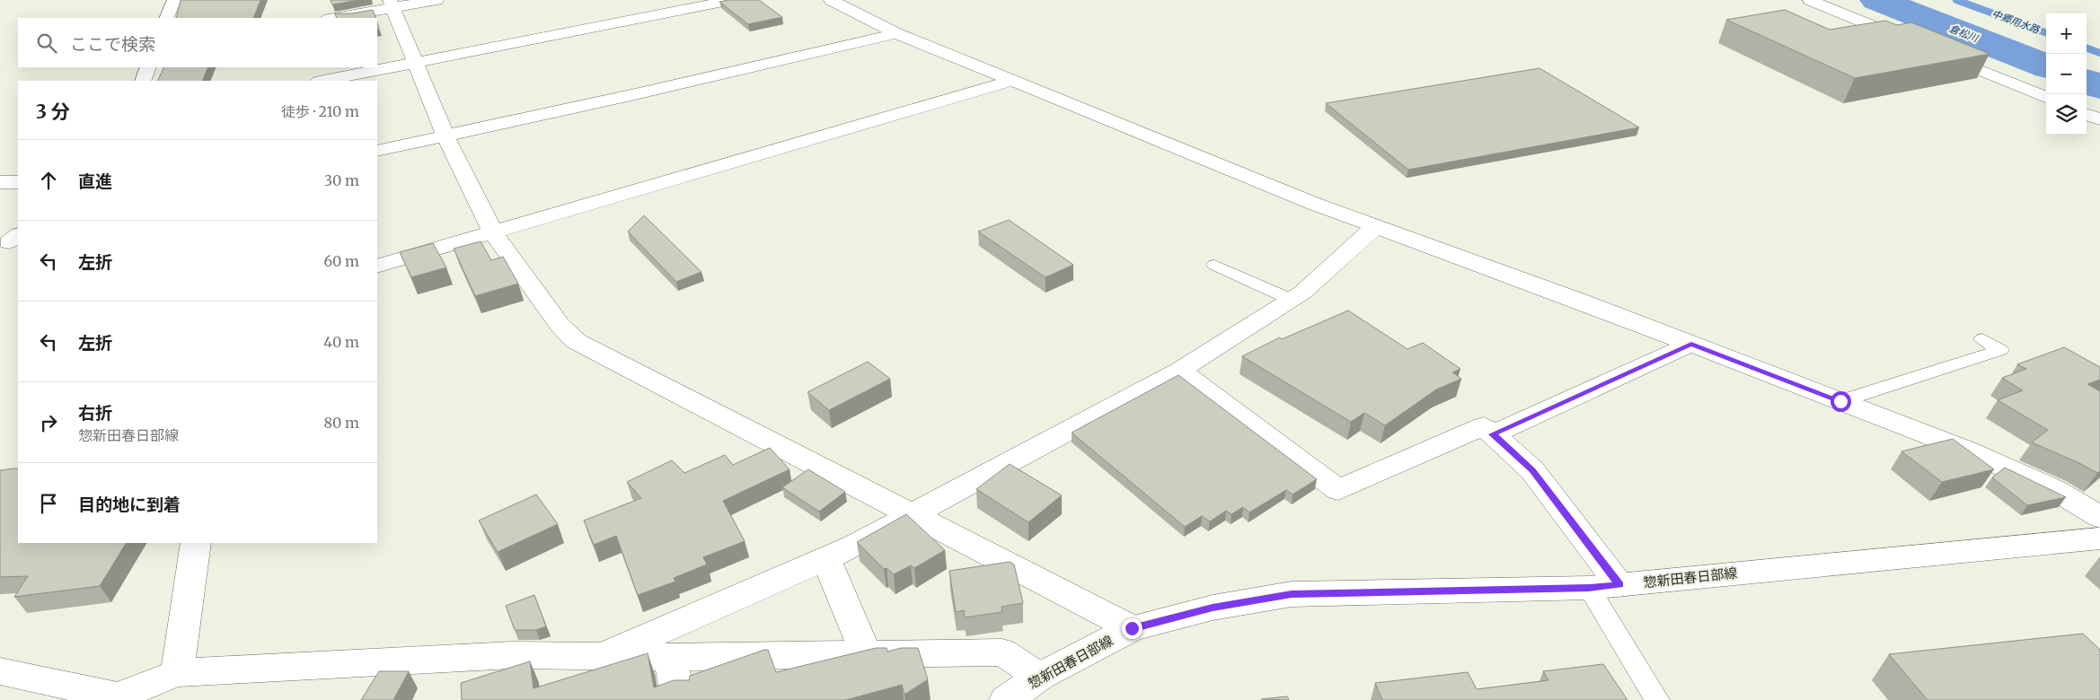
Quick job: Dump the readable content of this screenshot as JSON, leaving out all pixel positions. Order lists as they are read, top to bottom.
{
  "streets": {
    "street": ["惣新田春日部線"]
  },
  "water": ["中郷用水路", "倉松川"],
  "page": {
    "map_buttons": ["+", "−"],
    "search": "ここで検索",
    "heading": ["3 分", "徒歩 · 210 m"],
    "list": [
      ["直進", "30 m"],
      ["左折", "60 m"],
      ["左折", "40 m"],
      ["右折", "惣新田春日部線", "80 m"],
      "目的地に到着"
    ]
  }
}
